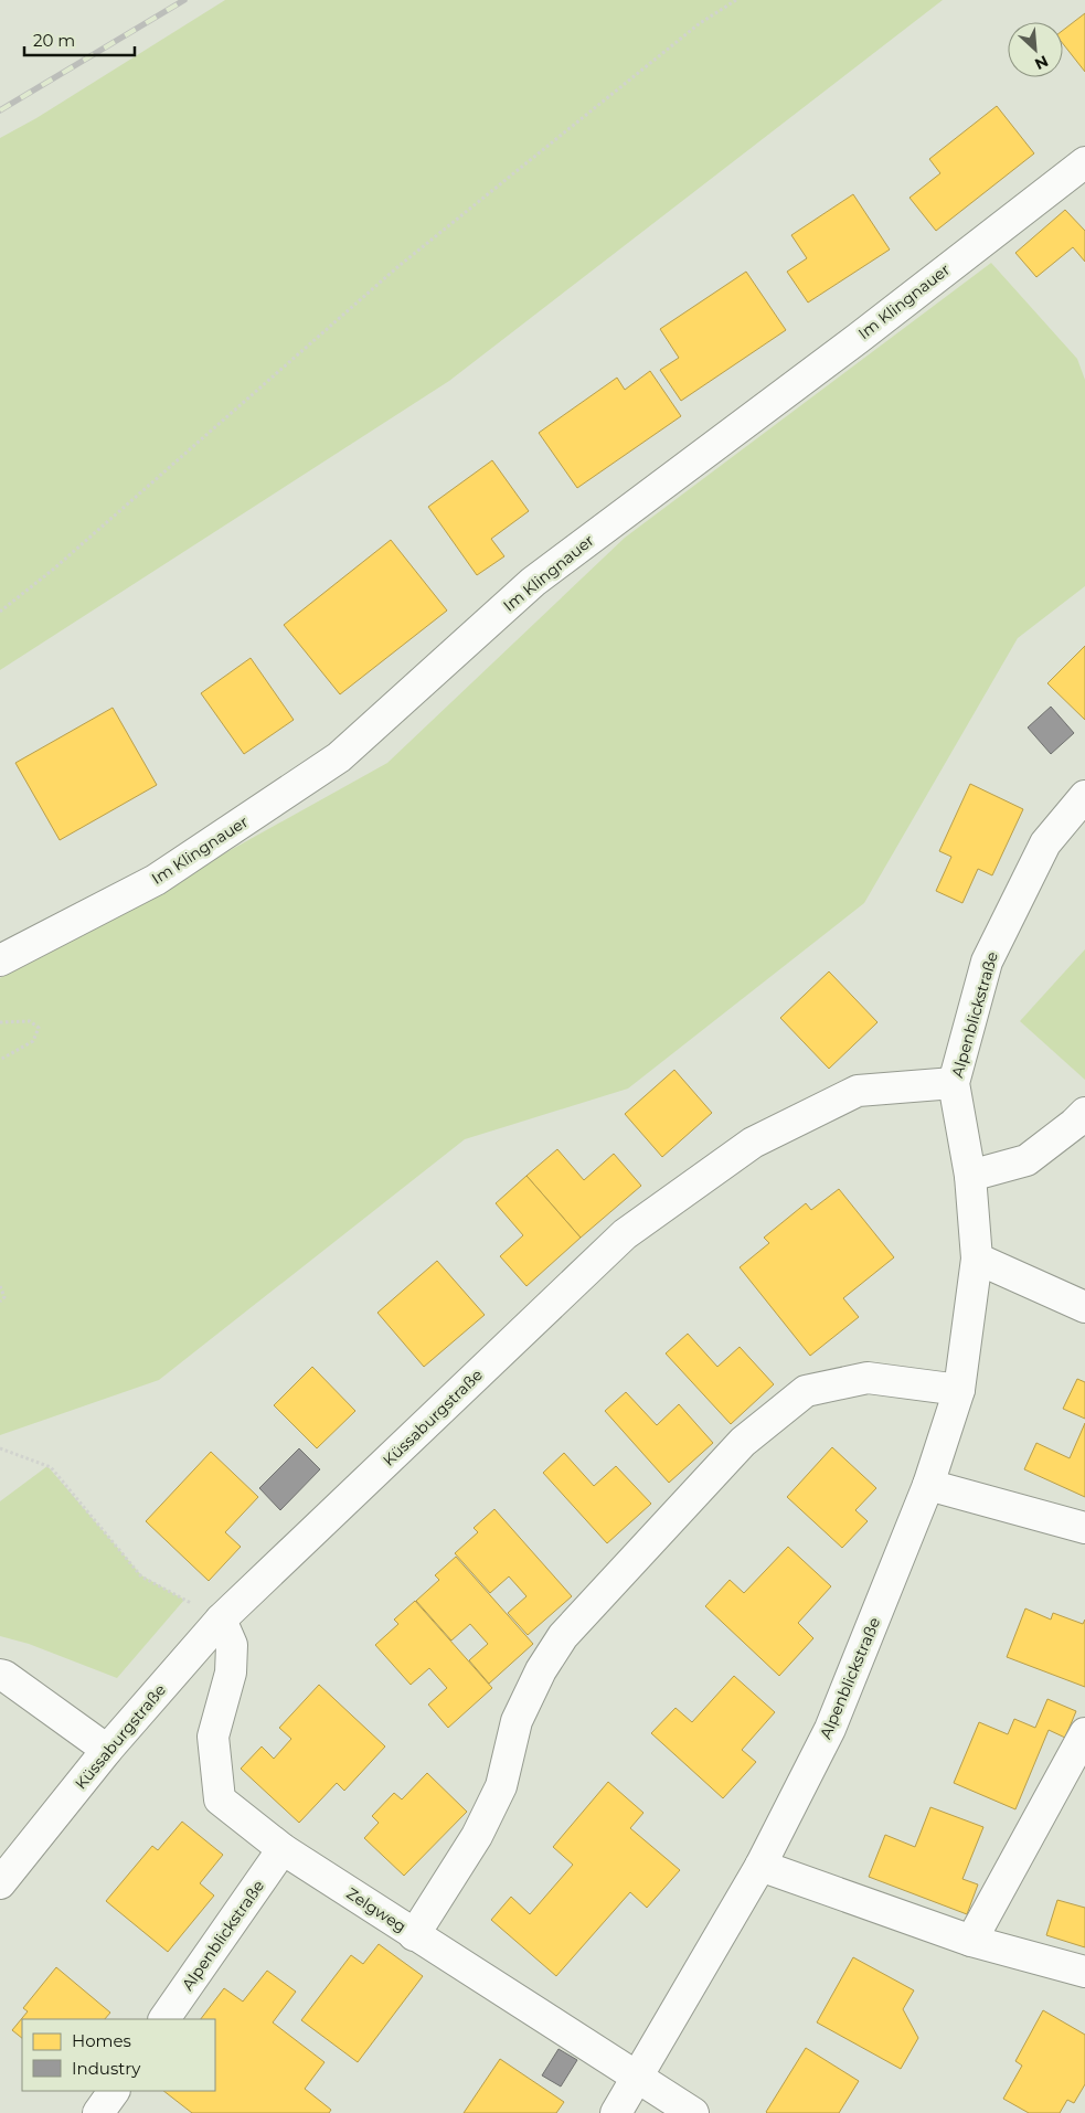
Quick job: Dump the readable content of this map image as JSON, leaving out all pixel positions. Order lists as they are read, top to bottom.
{
  "streets": {
    "street": [
      "Im Klingnauer",
      "Alpenblickstraße",
      "Küssaburgstraße",
      "Zelgweg"
    ]
  },
  "crossings": [
    ["Alpenblickstraße", "Küssaburgstraße"],
    ["Alpenblickstraße", "Zelgweg"],
    ["Küssaburgstraße", "Zelgweg"]
  ],
  "legend": ["Homes", "Industry"],
  "scale_bar": "20 m",
  "north": "bottom right"
}
